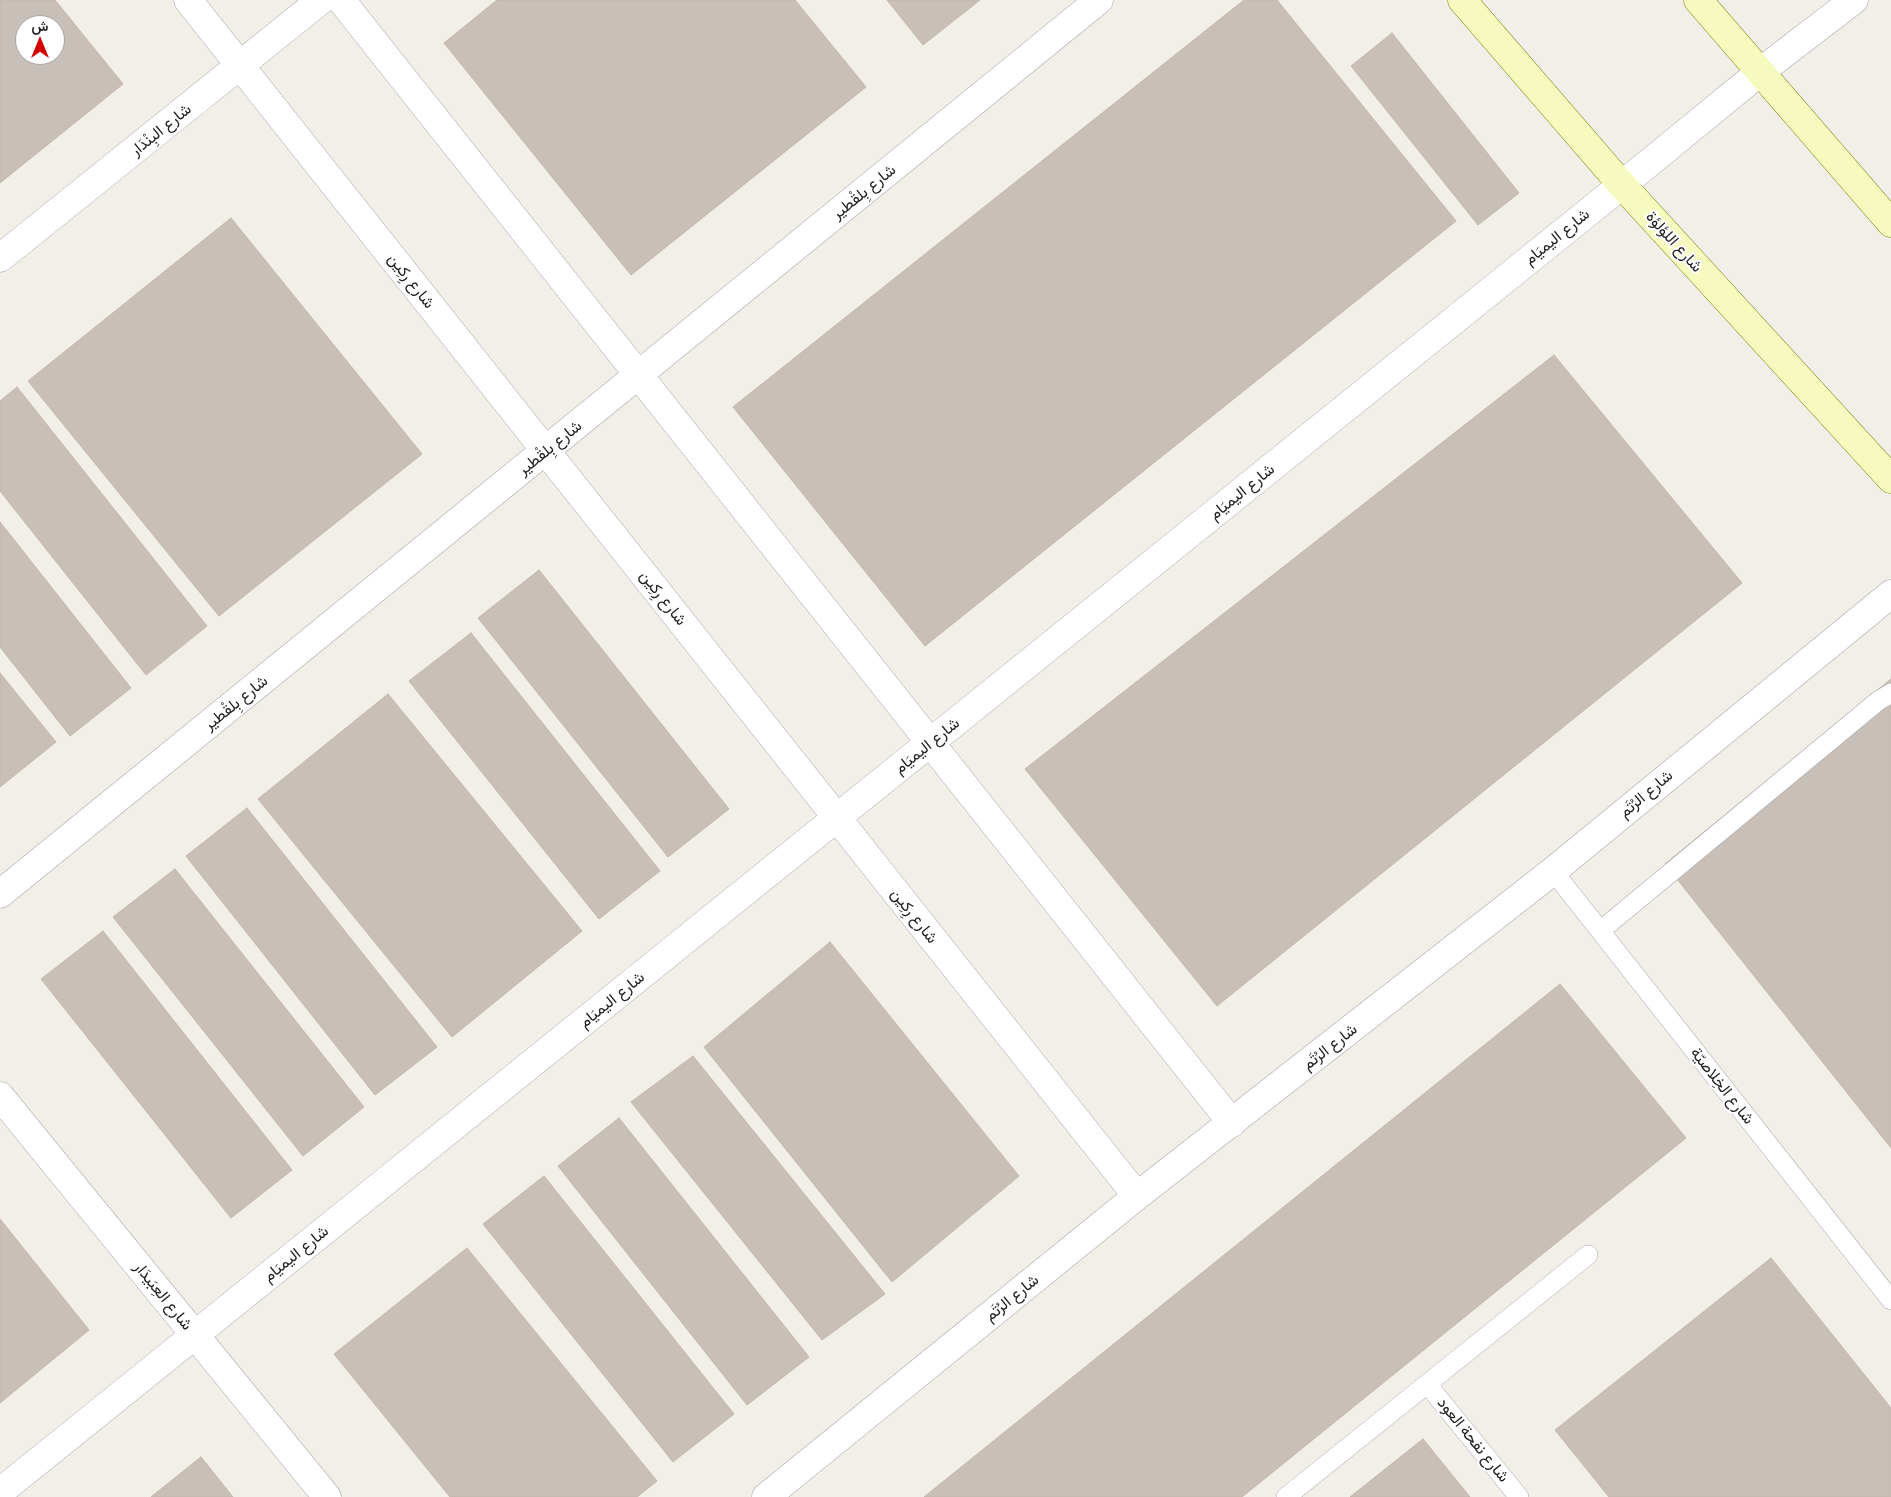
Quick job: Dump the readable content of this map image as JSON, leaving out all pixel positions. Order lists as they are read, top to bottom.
{
  "streets": {
    "street": [
      "شارع البِنْدَار",
      "شارع بِلقْطير",
      "شارع اليميَام",
      "شارع اللؤلؤة",
      "شارع رِكِين",
      "شارع الرُتَم",
      "شارع العِبَيدَار"
    ],
    "lane": ["شارع الخِلاصيّة", "شارع نفحة العود"]
  },
  "crossings": [
    ["شارع البِنْدَار", "شارع رِكِين"],
    ["شارع بِلقْطير", "شارع رِكِين"],
    ["شارع اليميَام", "شارع اللؤلؤة"],
    ["شارع اليميَام", "شارع رِكِين"],
    ["شارع اليميَام", "شارع العِبَيدَار"],
    ["شارع رِكِين", "شارع الرُتَم"],
    ["شارع الرُتَم", "شارع الخِلاصيّة"]
  ],
  "north": "top"
}
